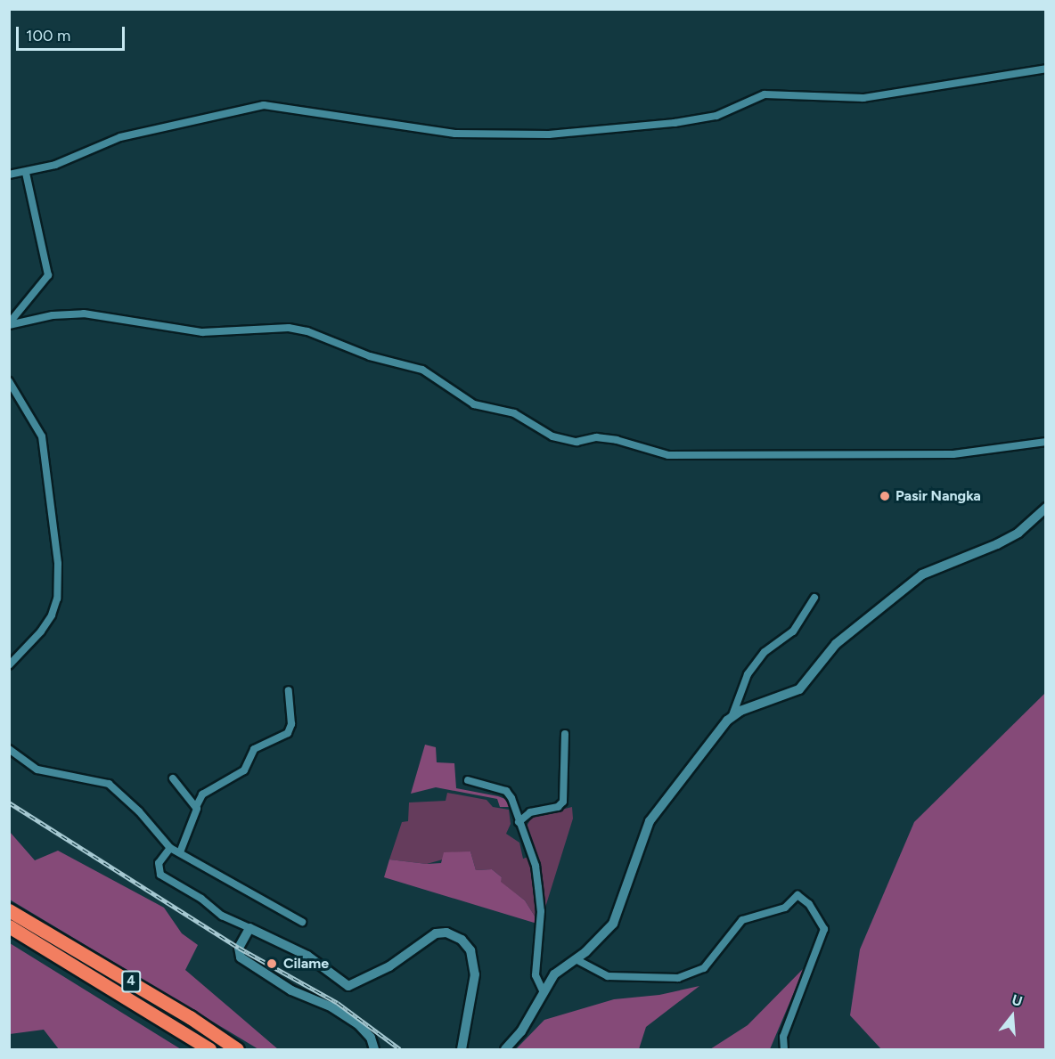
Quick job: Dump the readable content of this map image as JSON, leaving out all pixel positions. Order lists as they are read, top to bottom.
{
  "streets": {
    "highway": ["4"]
  },
  "places": ["Pasir Nangka", "Cilame"],
  "scale_bar": "100 m",
  "north": "top"
}
